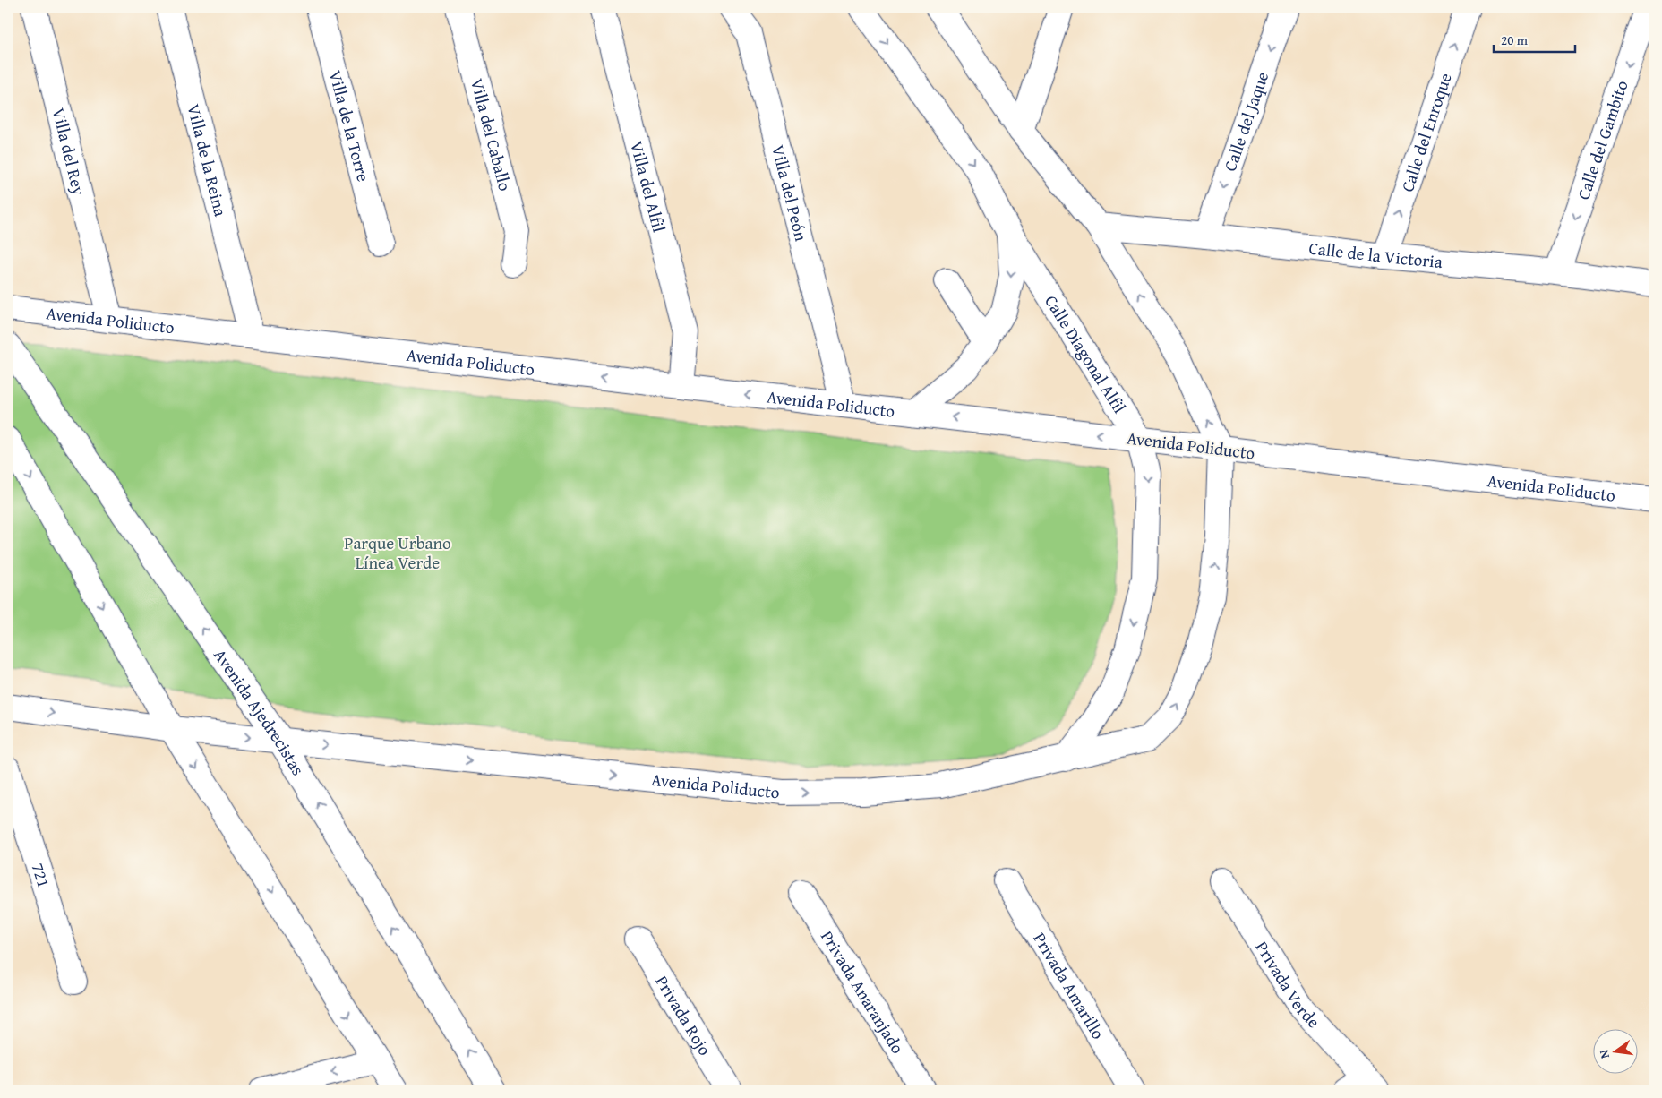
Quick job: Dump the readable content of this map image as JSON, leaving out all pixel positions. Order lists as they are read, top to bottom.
{
  "streets": {
    "street": [
      "Calle del Jaque",
      "Villa de la Torre",
      "Calle del Enroque",
      "Villa del Caballo",
      "Calle del Gambito",
      "Villa del Rey",
      "Villa de la Reina",
      "Villa del Alfil",
      "Villa del Peón",
      "Calle de la Victoria",
      "Avenida Poliducto",
      "Calle Diagonal Alfil",
      "Avenida Ajedrecistas",
      "721",
      "Privada Verde",
      "Privada Amarillo",
      "Privada Anaranjado",
      "Privada Rojo"
    ]
  },
  "crossings": [
    ["Calle del Jaque", "Calle de la Victoria"],
    ["Calle del Enroque", "Calle de la Victoria"],
    ["Calle del Gambito", "Calle de la Victoria"],
    ["Villa del Rey", "Avenida Poliducto"],
    ["Villa de la Reina", "Avenida Poliducto"],
    ["Villa del Alfil", "Avenida Poliducto"],
    ["Villa del Peón", "Avenida Poliducto"],
    ["Avenida Poliducto", "Calle Diagonal Alfil"],
    ["Avenida Poliducto", "Avenida Ajedrecistas"]
  ],
  "one_way": ["Calle del Enroque", "Calle del Gambito", "Calle Diagonal Alfil"],
  "parks": ["Parque Urbano Línea Verde"],
  "scale_bar": "20 m",
  "north": "left"
}
